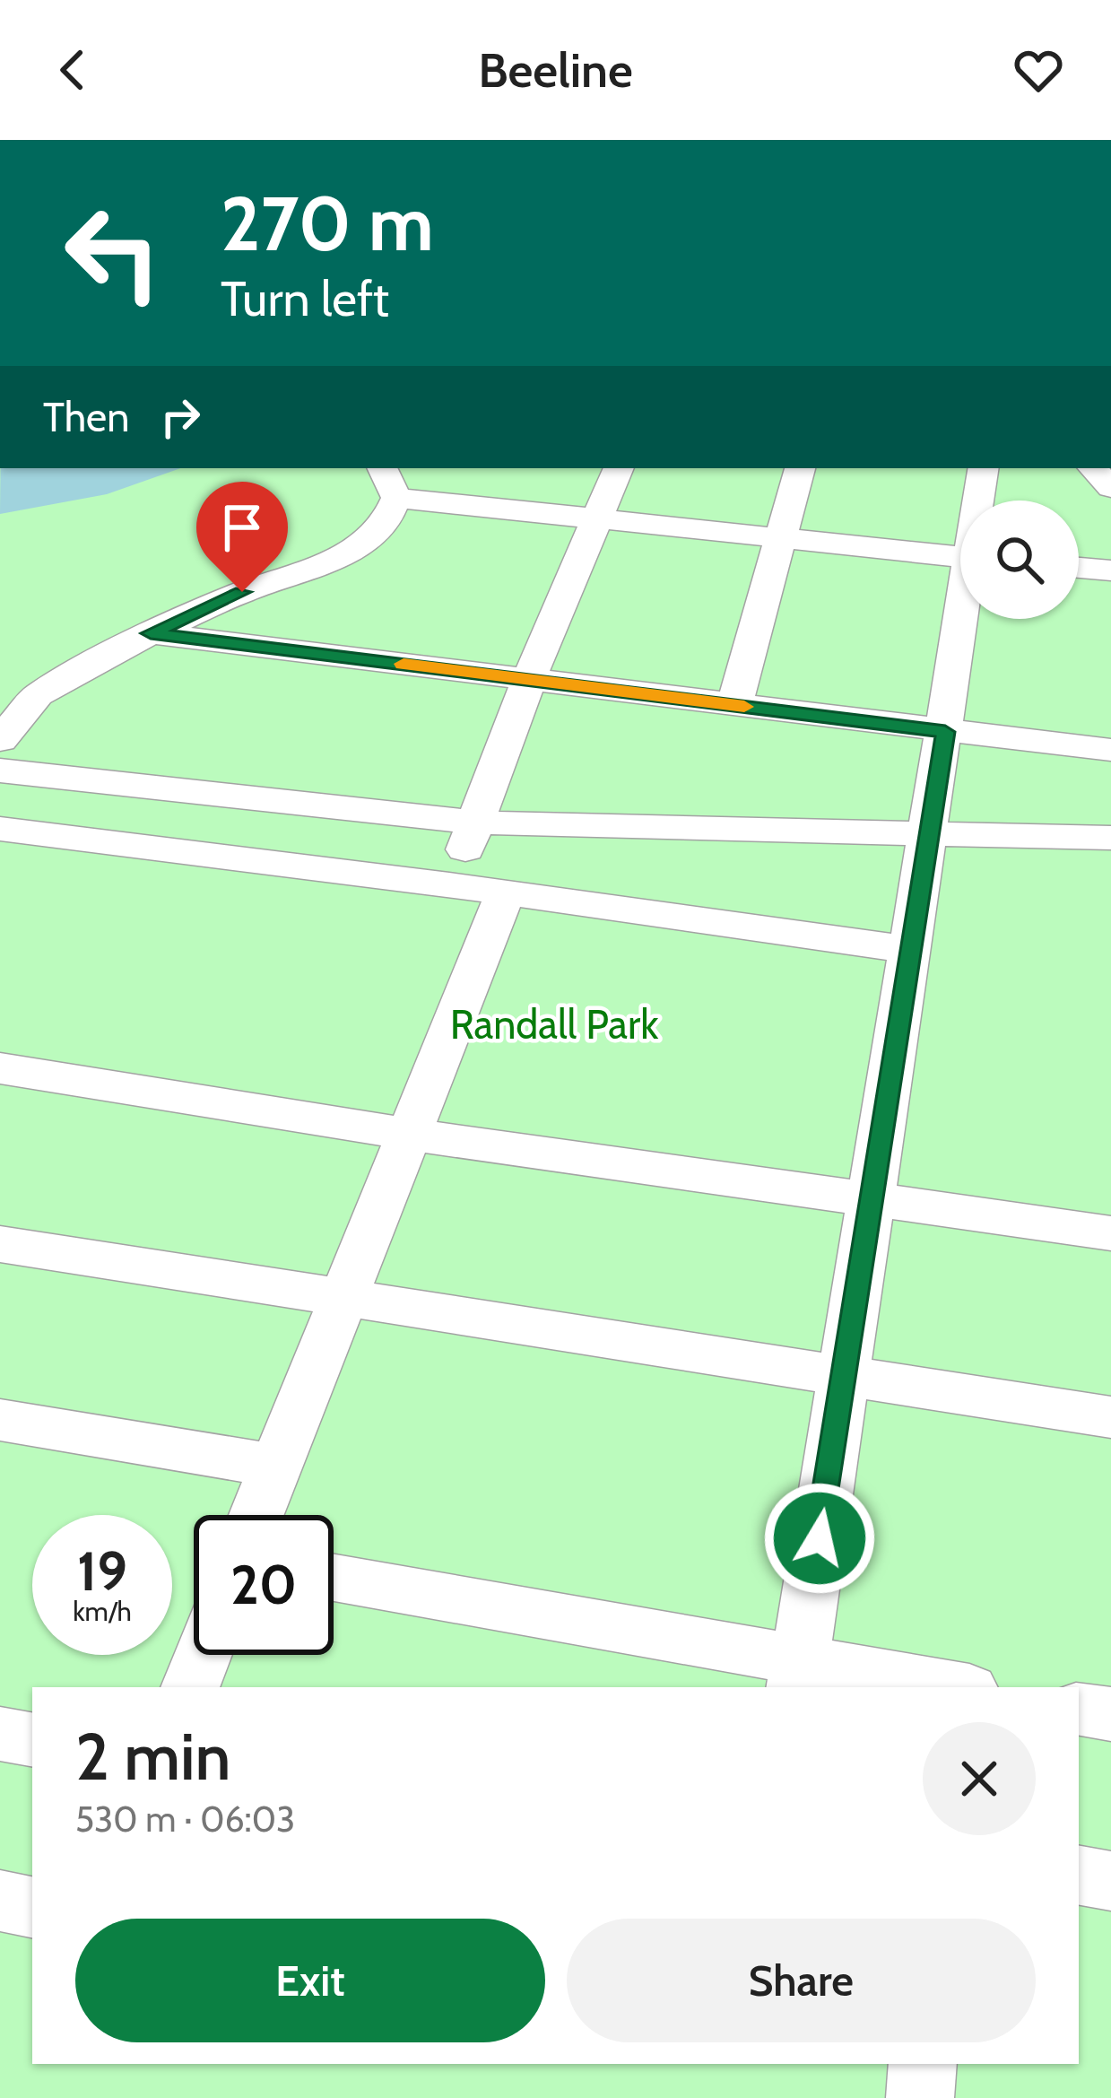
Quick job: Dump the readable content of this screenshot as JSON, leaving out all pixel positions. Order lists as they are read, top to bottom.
{
  "parks": ["Randall Park"],
  "page": {
    "header": "Beeline",
    "turn": ["270 m", "Turn left"],
    "then": "Then",
    "speed": "19 km/h",
    "limit": "20",
    "heading": ["2 min", "530 m · 06:03"],
    "buttons": ["Exit", "Share"]
  }
}
